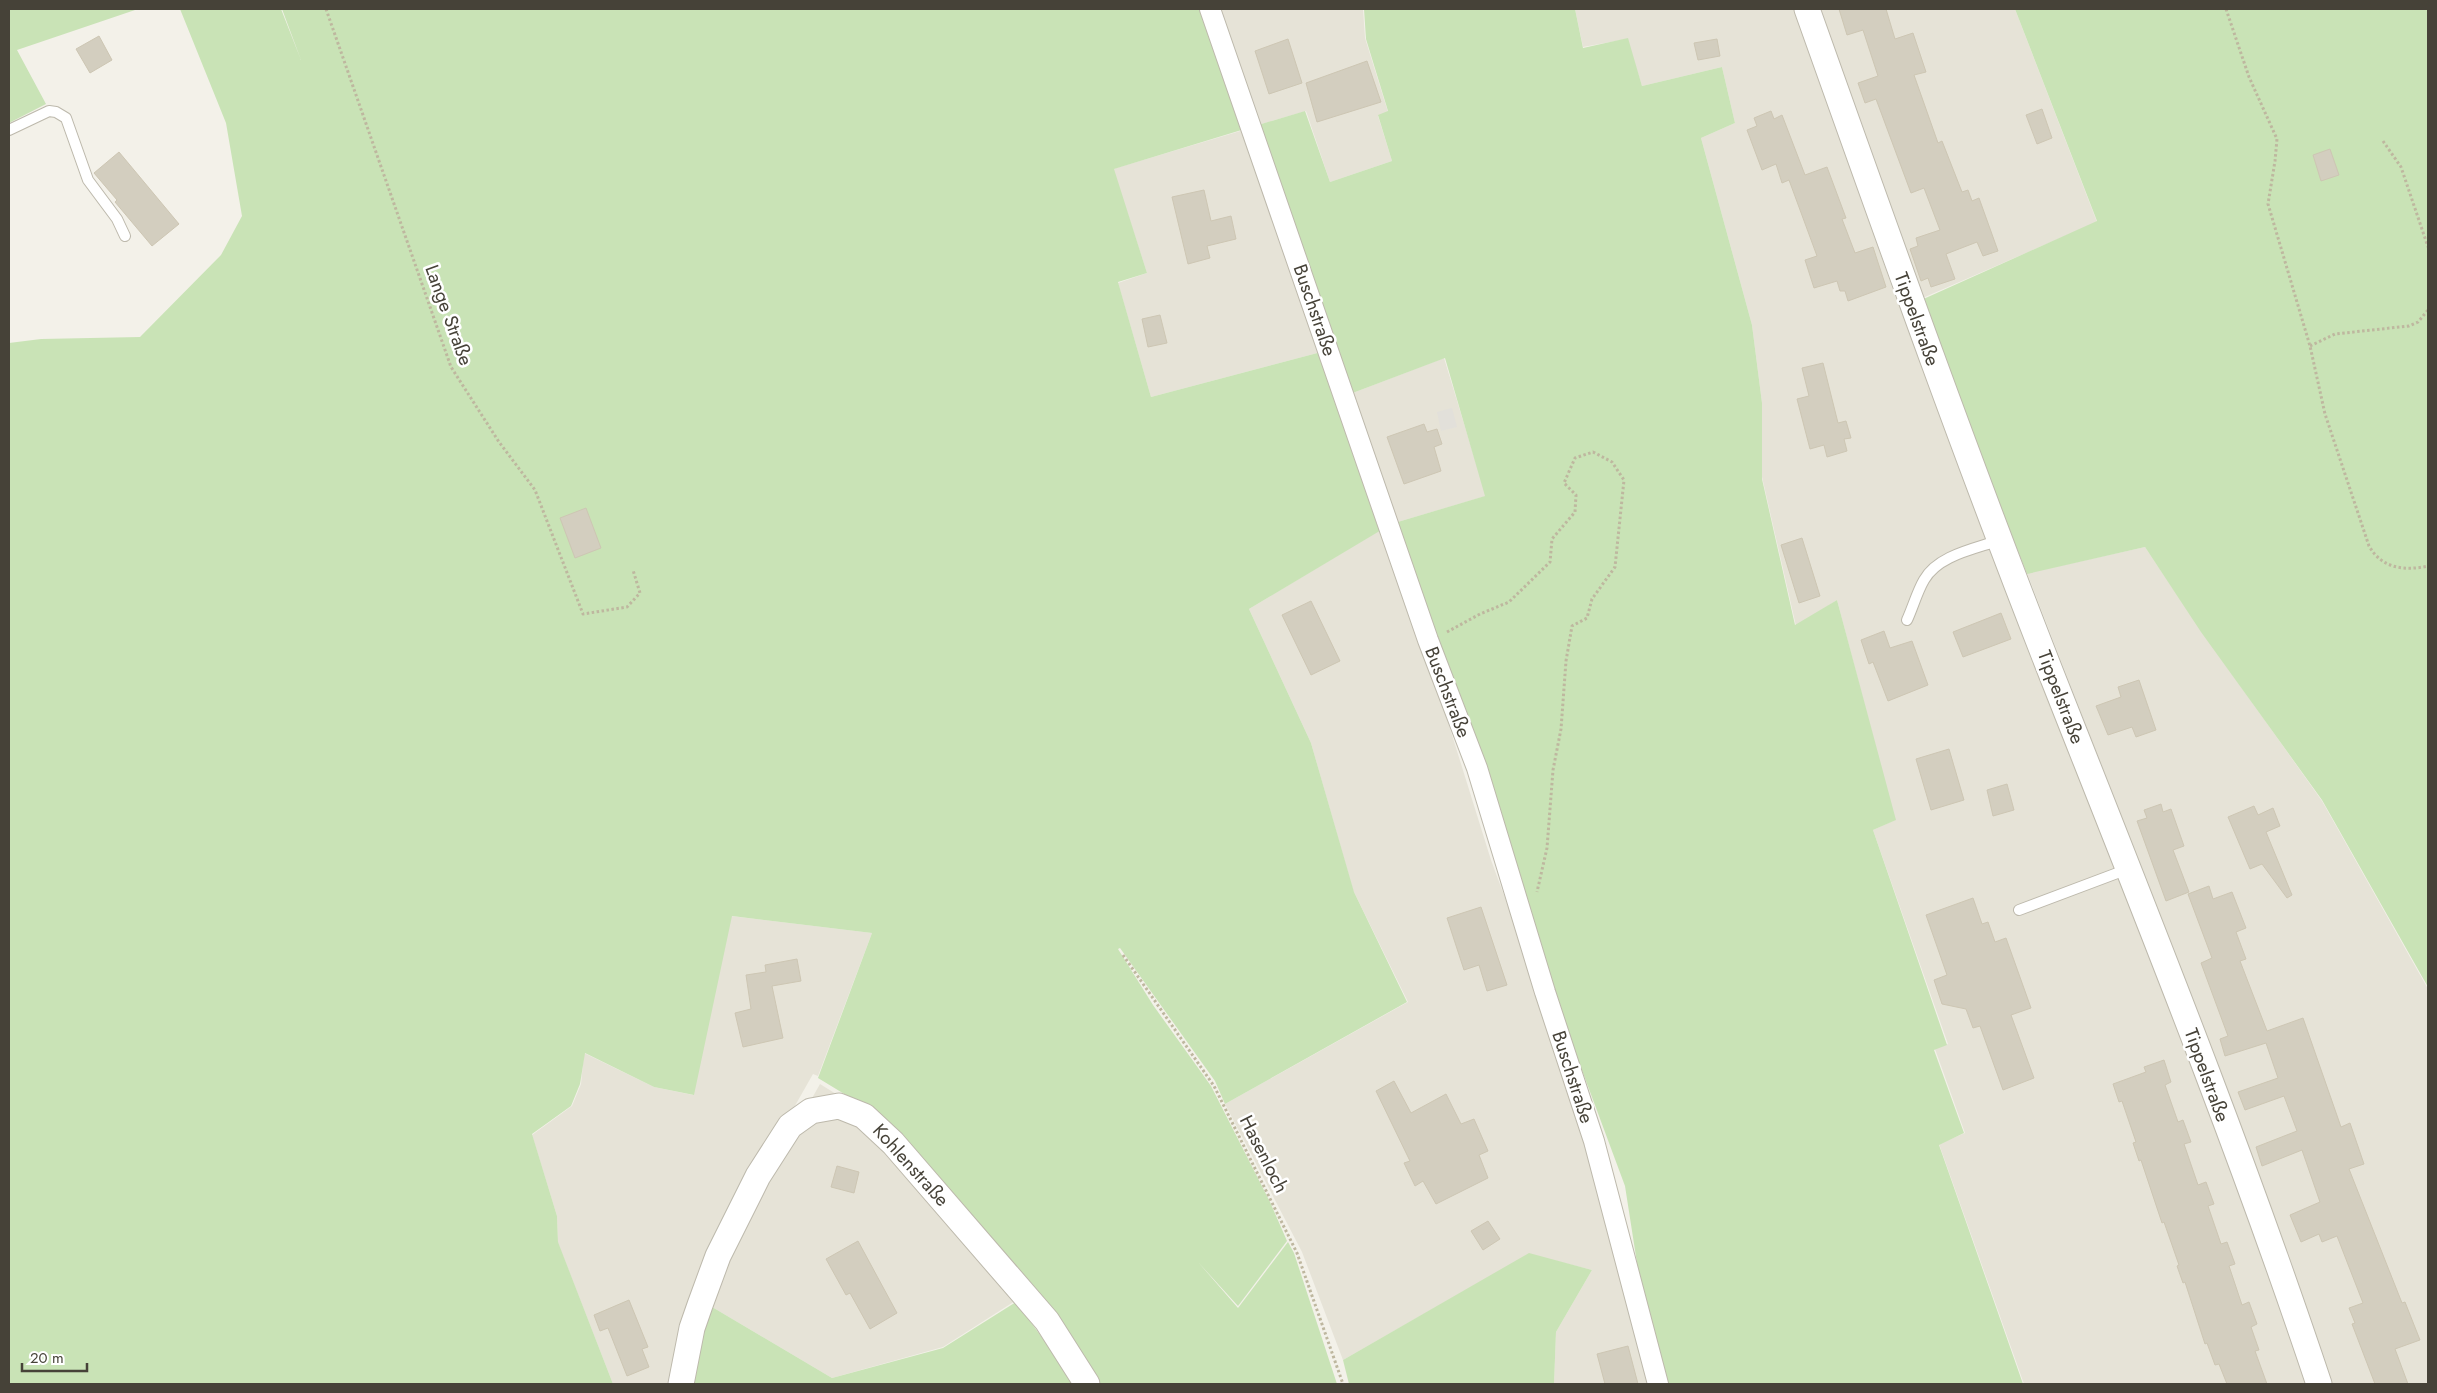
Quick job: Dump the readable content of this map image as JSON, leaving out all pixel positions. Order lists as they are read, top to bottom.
{
  "streets": {
    "street": ["Buschstraße", "Tippelstraße", "Kohlenstraße"],
    "path": ["Lange Straße", "Hasenloch"]
  },
  "scale_bar": "20 m"
}
